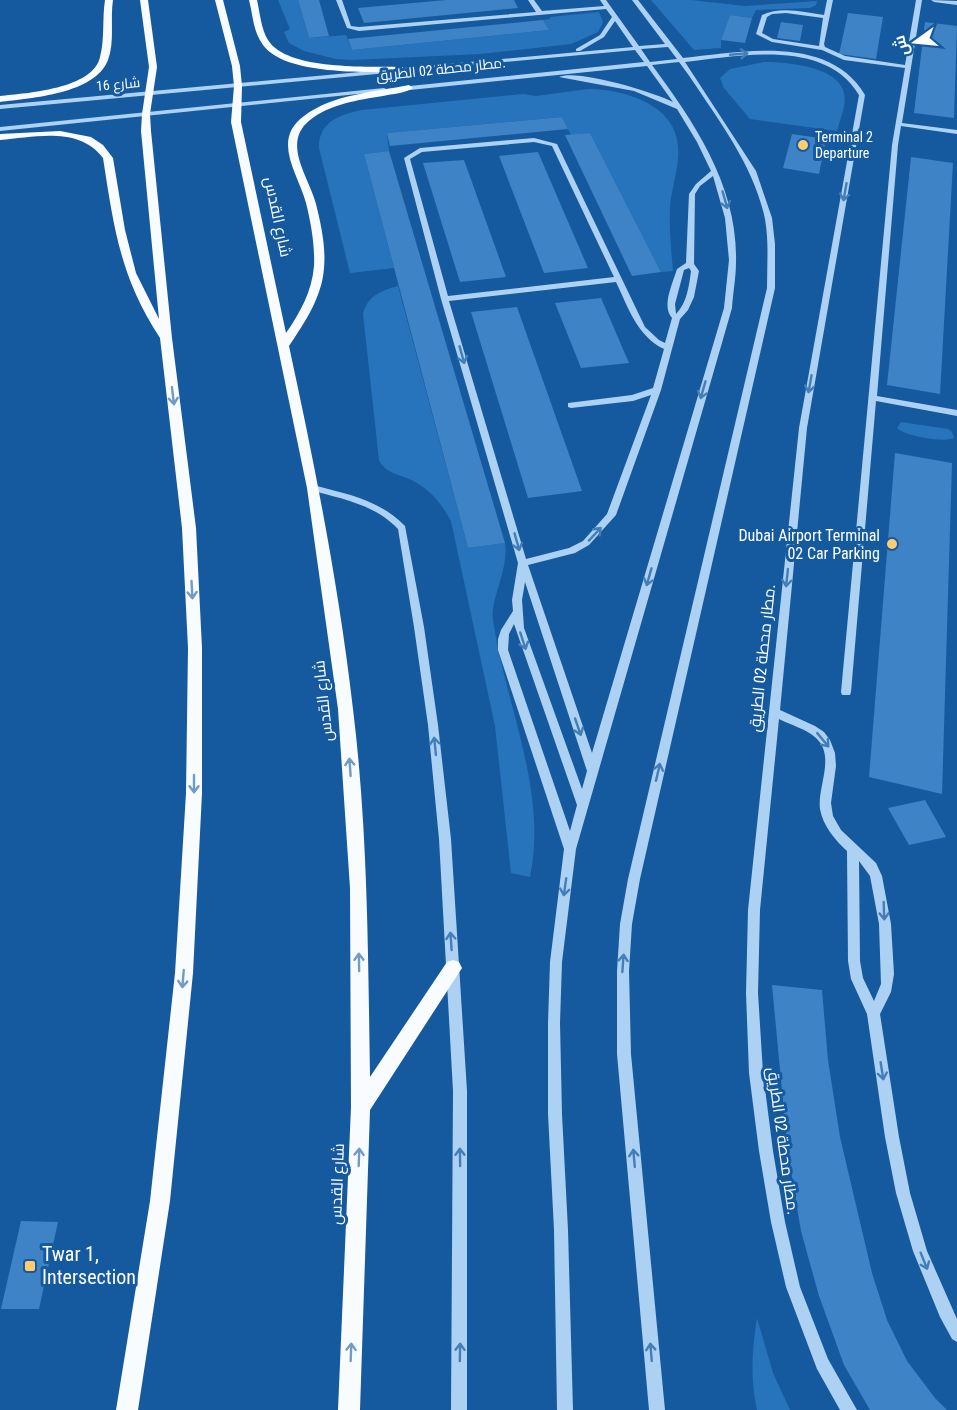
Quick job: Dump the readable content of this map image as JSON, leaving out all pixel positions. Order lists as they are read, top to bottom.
{
  "streets": {
    "main road": ["شارع القدس"],
    "street": ["مطار محطة 02 الطريق.", "شارع 16"]
  },
  "crossings": [
    ["مطار محطة 02 الطريق.", "شارع 16"],
    ["مطار محطة 02 الطريق.", "شارع القدس"],
    ["شارع 16", "شارع القدس"]
  ],
  "one_way": ["شارع القدس"],
  "places": {
    "other": ["Terminal 2 Departure", "Dubai Airport Terminal 02 Car Parking"],
    "transit": ["Twar 1, Intersection"]
  },
  "north": "left"
}
